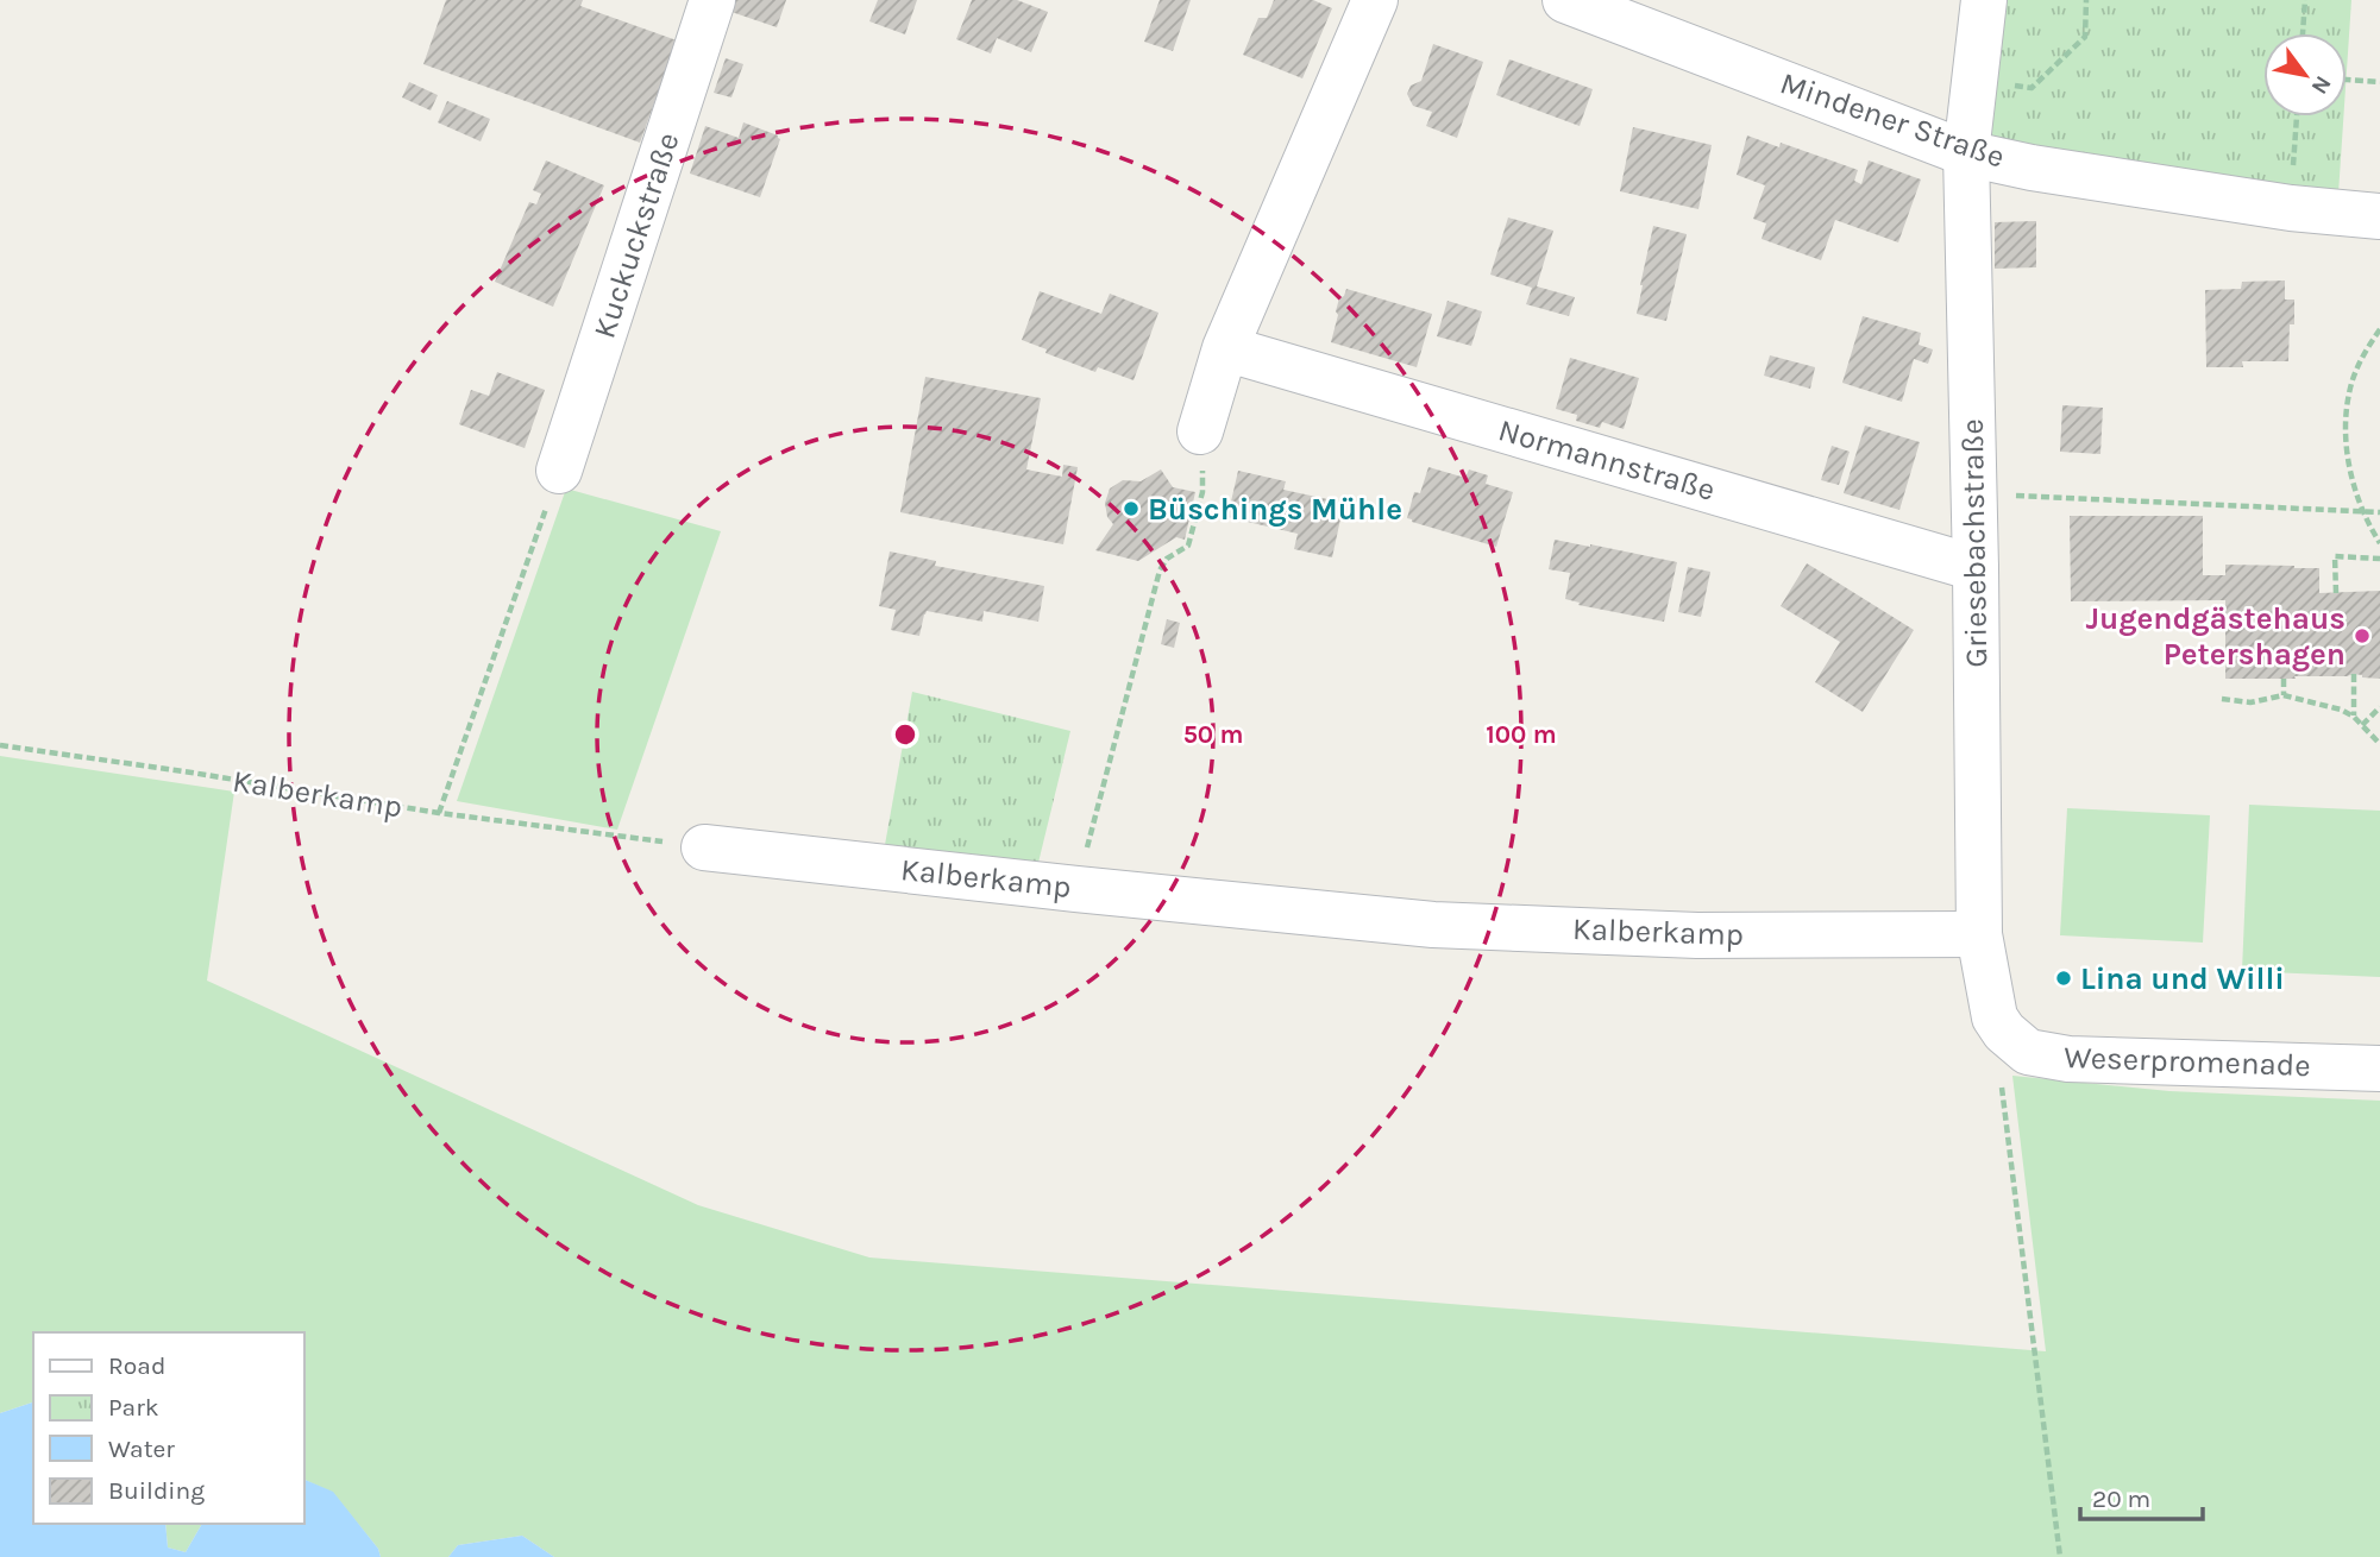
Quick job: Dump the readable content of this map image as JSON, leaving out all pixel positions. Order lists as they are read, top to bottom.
{
  "streets": {
    "street": [
      "Mindener Straße",
      "Kuckuckstraße",
      "Normannstraße",
      "Griesebachstraße",
      "Kalberkamp",
      "Weserpromenade"
    ]
  },
  "crossings": [
    ["Mindener Straße", "Griesebachstraße"],
    ["Normannstraße", "Griesebachstraße"],
    ["Griesebachstraße", "Kalberkamp"]
  ],
  "places": ["Büschings Mühle", "Jugendgästehaus Petershagen", "Lina und Willi"],
  "legend": [
    "Road",
    "Park",
    "Water",
    "Building"
  ],
  "scale_bar": "20 m",
  "north": "bottom right",
  "rings": ["50 m", "100 m"]
}
